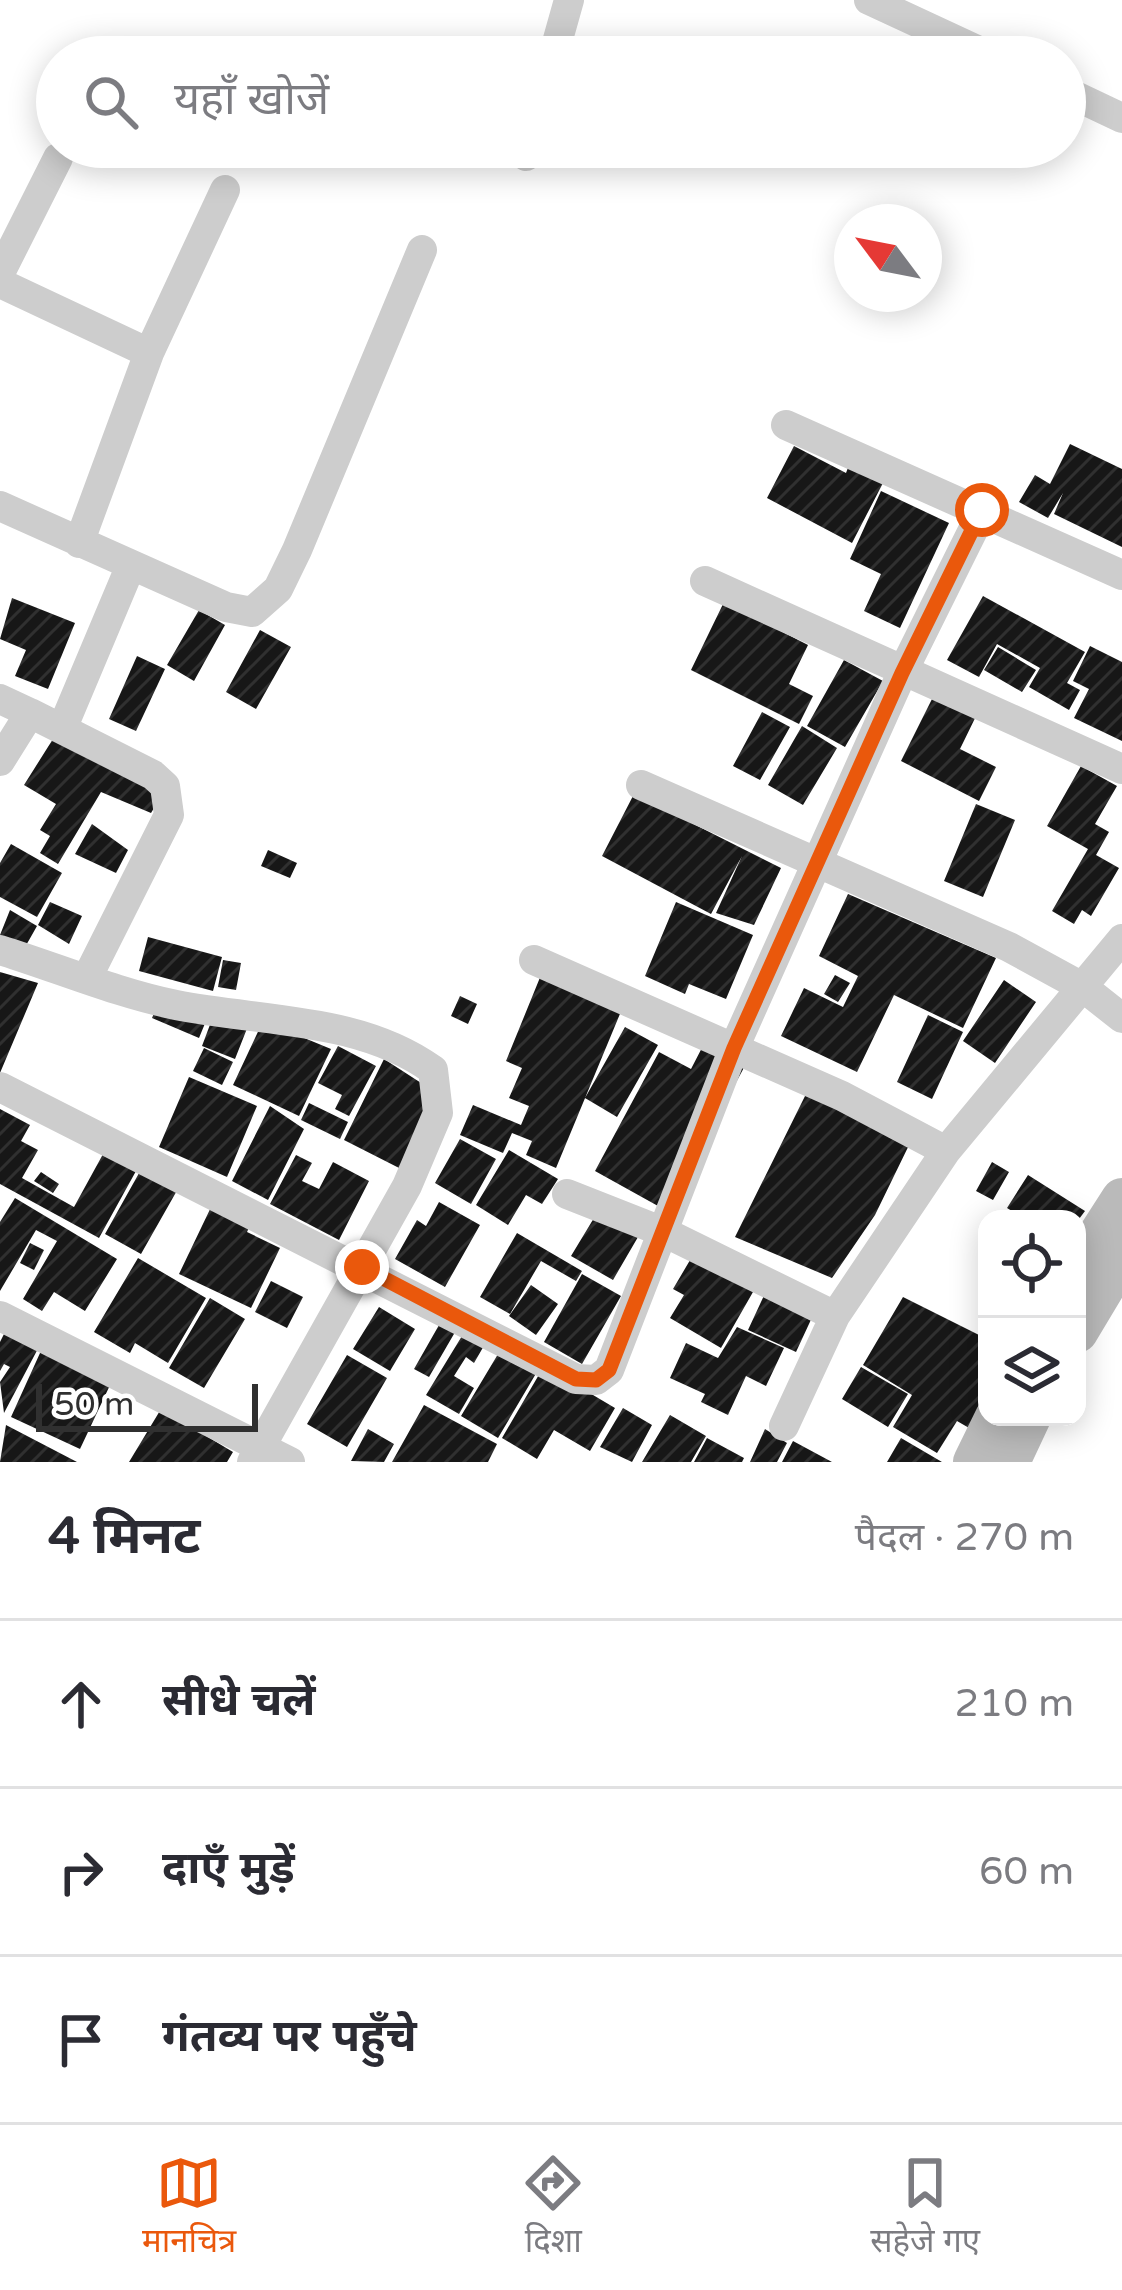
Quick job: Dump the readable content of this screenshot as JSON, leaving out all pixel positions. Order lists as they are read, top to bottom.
{
  "scale_bar": "50 m",
  "north": "top left",
  "page": {
    "search": "यहाँ खोजें",
    "scale": "50 m",
    "heading": ["4 मिनट", "पैदल · 270 m"],
    "list": [
      ["सीधे चलें", "210 m"],
      ["दाएँ मुड़ें", "60 m"],
      "गंतव्य पर पहुँचे"
    ],
    "nav": ["मानचित्र", "दिशा", "सहेजे गए"]
  }
}
